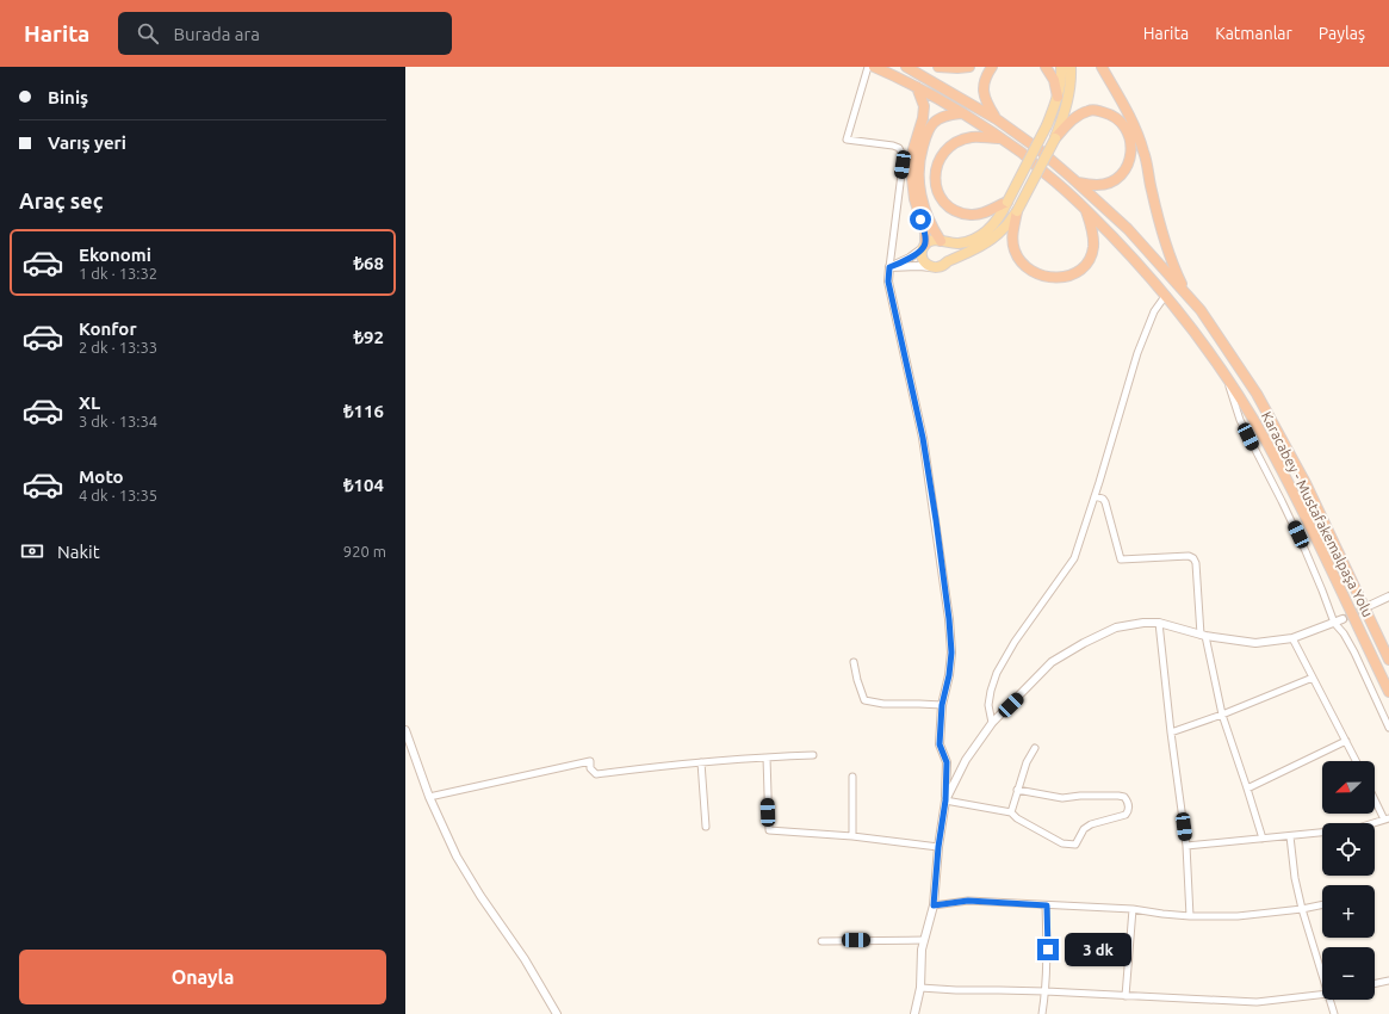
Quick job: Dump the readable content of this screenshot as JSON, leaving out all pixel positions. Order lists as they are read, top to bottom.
{
  "streets": {
    "highway": ["Karacabey - Mustafakemalpaşa Yolu"]
  },
  "north": "left",
  "page": {
    "header": "Harita",
    "search": "Burada ara",
    "nav": ["Harita", "Katmanlar", "Paylaş"],
    "banner": ["Biniş", "Varış yeri"],
    "heading": "Araç seç",
    "list": [
      {
        "name": "Ekonomi",
        "note": "1 dk · 13:32",
        "value": "₺68"
      },
      {
        "name": "Konfor",
        "note": "2 dk · 13:33",
        "value": "₺92"
      },
      {
        "name": "XL",
        "note": "3 dk · 13:34",
        "value": "₺116"
      },
      {
        "name": "Moto",
        "note": "4 dk · 13:35",
        "value": "₺104"
      }
    ],
    "pay": ["Nakit", "920 m"],
    "map_buttons": ["+", "−"],
    "bubble": "3 dk",
    "buttons": "Onayla"
  }
}
